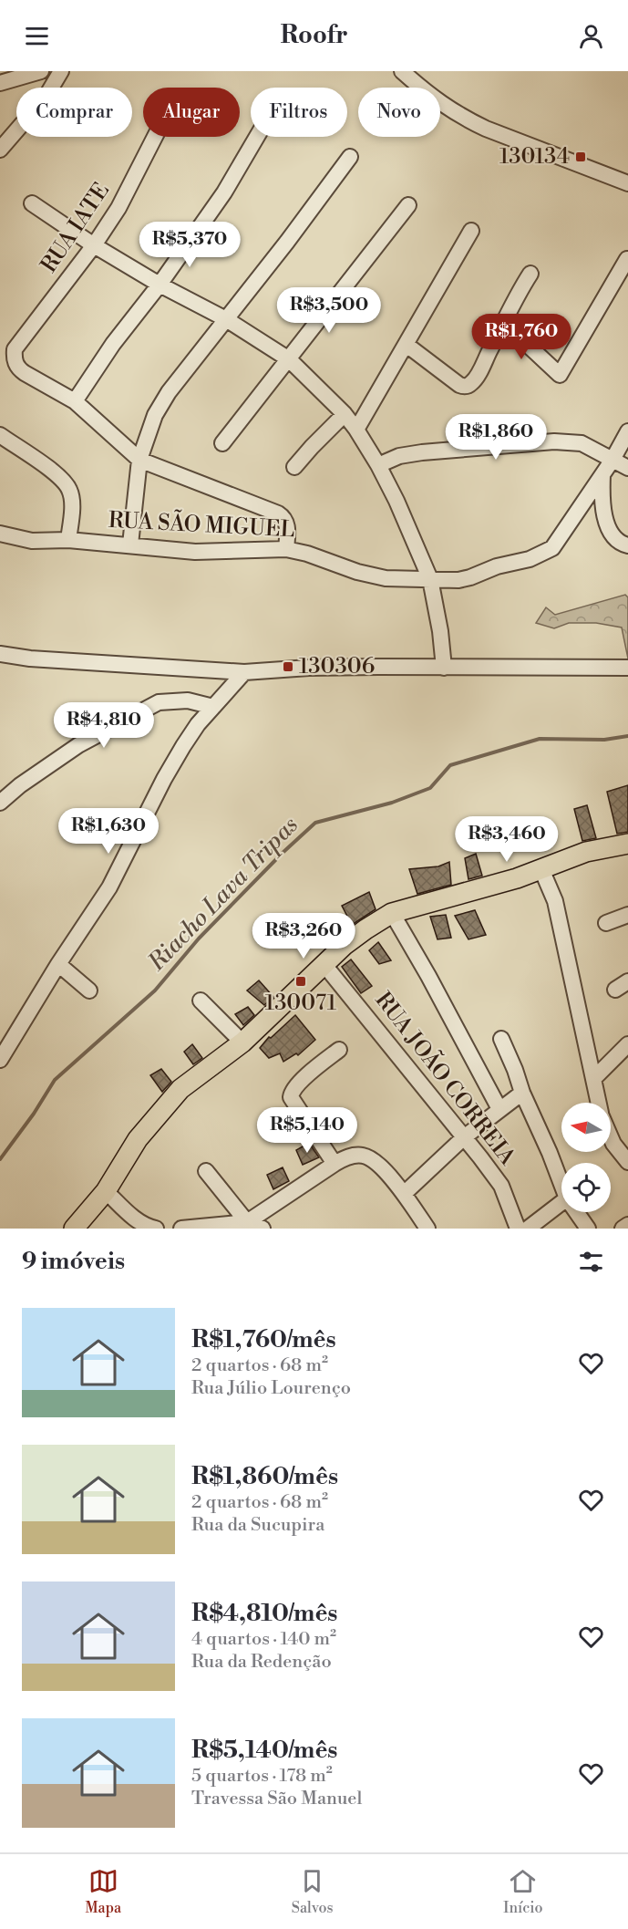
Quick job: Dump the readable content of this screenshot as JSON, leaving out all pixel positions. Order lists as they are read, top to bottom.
{
  "streets": {
    "street": ["RUA IATE", "RUA SÃO MIGUEL", "RUA JOÃO CORREIA"]
  },
  "water": ["Riacho Lava Tripas"],
  "places": {
    "transit": ["130134", "130306", "130071"]
  },
  "north": "left",
  "page": {
    "header": "Roofr",
    "chip": [
      "Comprar",
      "Alugar",
      "Filtros",
      "Novo"
    ],
    "price": [
      "R$5,370",
      "R$3,500",
      "R$1,760",
      "R$1,860",
      "R$4,810",
      "R$1,630",
      "R$3,460",
      "R$3,260",
      "R$5,140"
    ],
    "heading": "9 imóveis",
    "list": [
      {
        "name": "R$1,760/mês",
        "note": "2 quartos · 68 m² · Rua Júlio Lourenço"
      },
      {
        "name": "R$1,860/mês",
        "note": "2 quartos · 68 m² · Rua da Sucupira"
      },
      {
        "name": "R$4,810/mês",
        "note": "4 quartos · 140 m² · Rua da Redenção"
      },
      {
        "name": "R$5,140/mês",
        "note": "5 quartos · 178 m² · Travessa São Manuel"
      }
    ],
    "tabs": ["Mapa", "Salvos", "Início"]
  }
}
